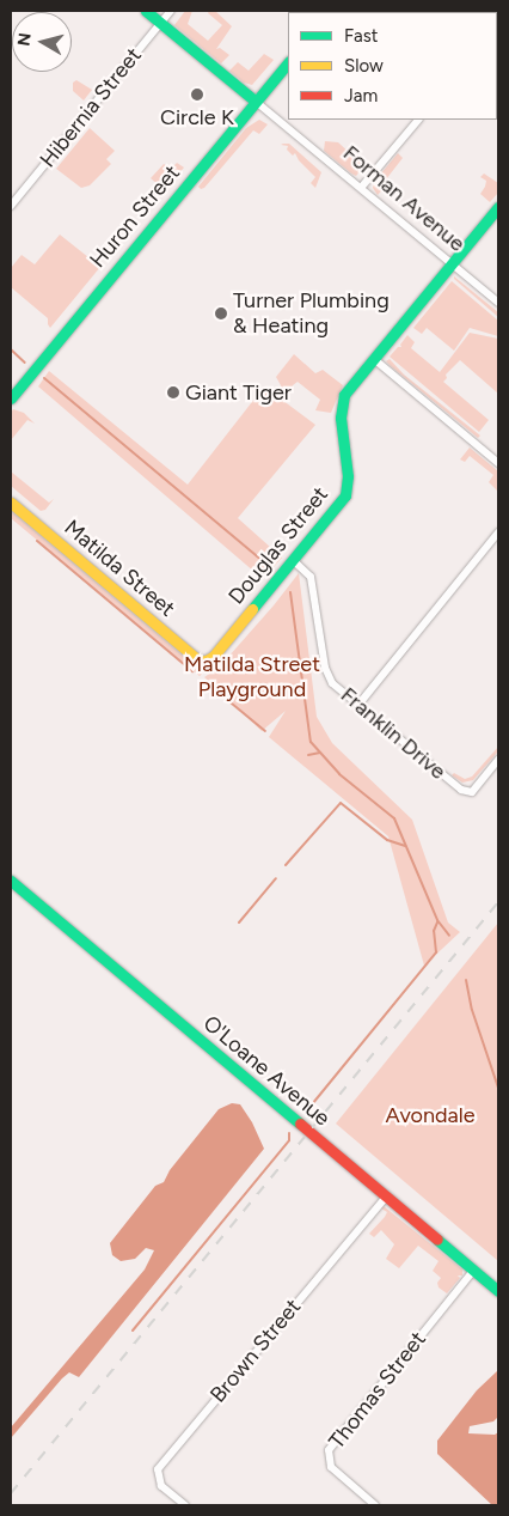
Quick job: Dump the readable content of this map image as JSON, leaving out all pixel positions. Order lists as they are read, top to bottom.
{
  "streets": {
    "street": [
      "Hibernia Street",
      "Forman Avenue",
      "Huron Street",
      "Douglas Street",
      "Matilda Street",
      "Franklin Drive",
      "O'Loane Avenue",
      "Brown Street",
      "Thomas Street"
    ]
  },
  "crossings": [
    ["Hibernia Street", "Forman Avenue"],
    ["Forman Avenue", "Huron Street"],
    ["Forman Avenue", "Douglas Street"],
    ["Douglas Street", "Matilda Street"],
    ["Douglas Street", "Franklin Drive"],
    ["O'Loane Avenue", "Brown Street"],
    ["O'Loane Avenue", "Thomas Street"]
  ],
  "parks": ["Matilda Street Playground", "Avondale"],
  "places": ["Circle K", "Turner Plumbing & Heating", "Giant Tiger"],
  "legend": ["Fast", "Slow", "Jam"],
  "north": "left"
}
